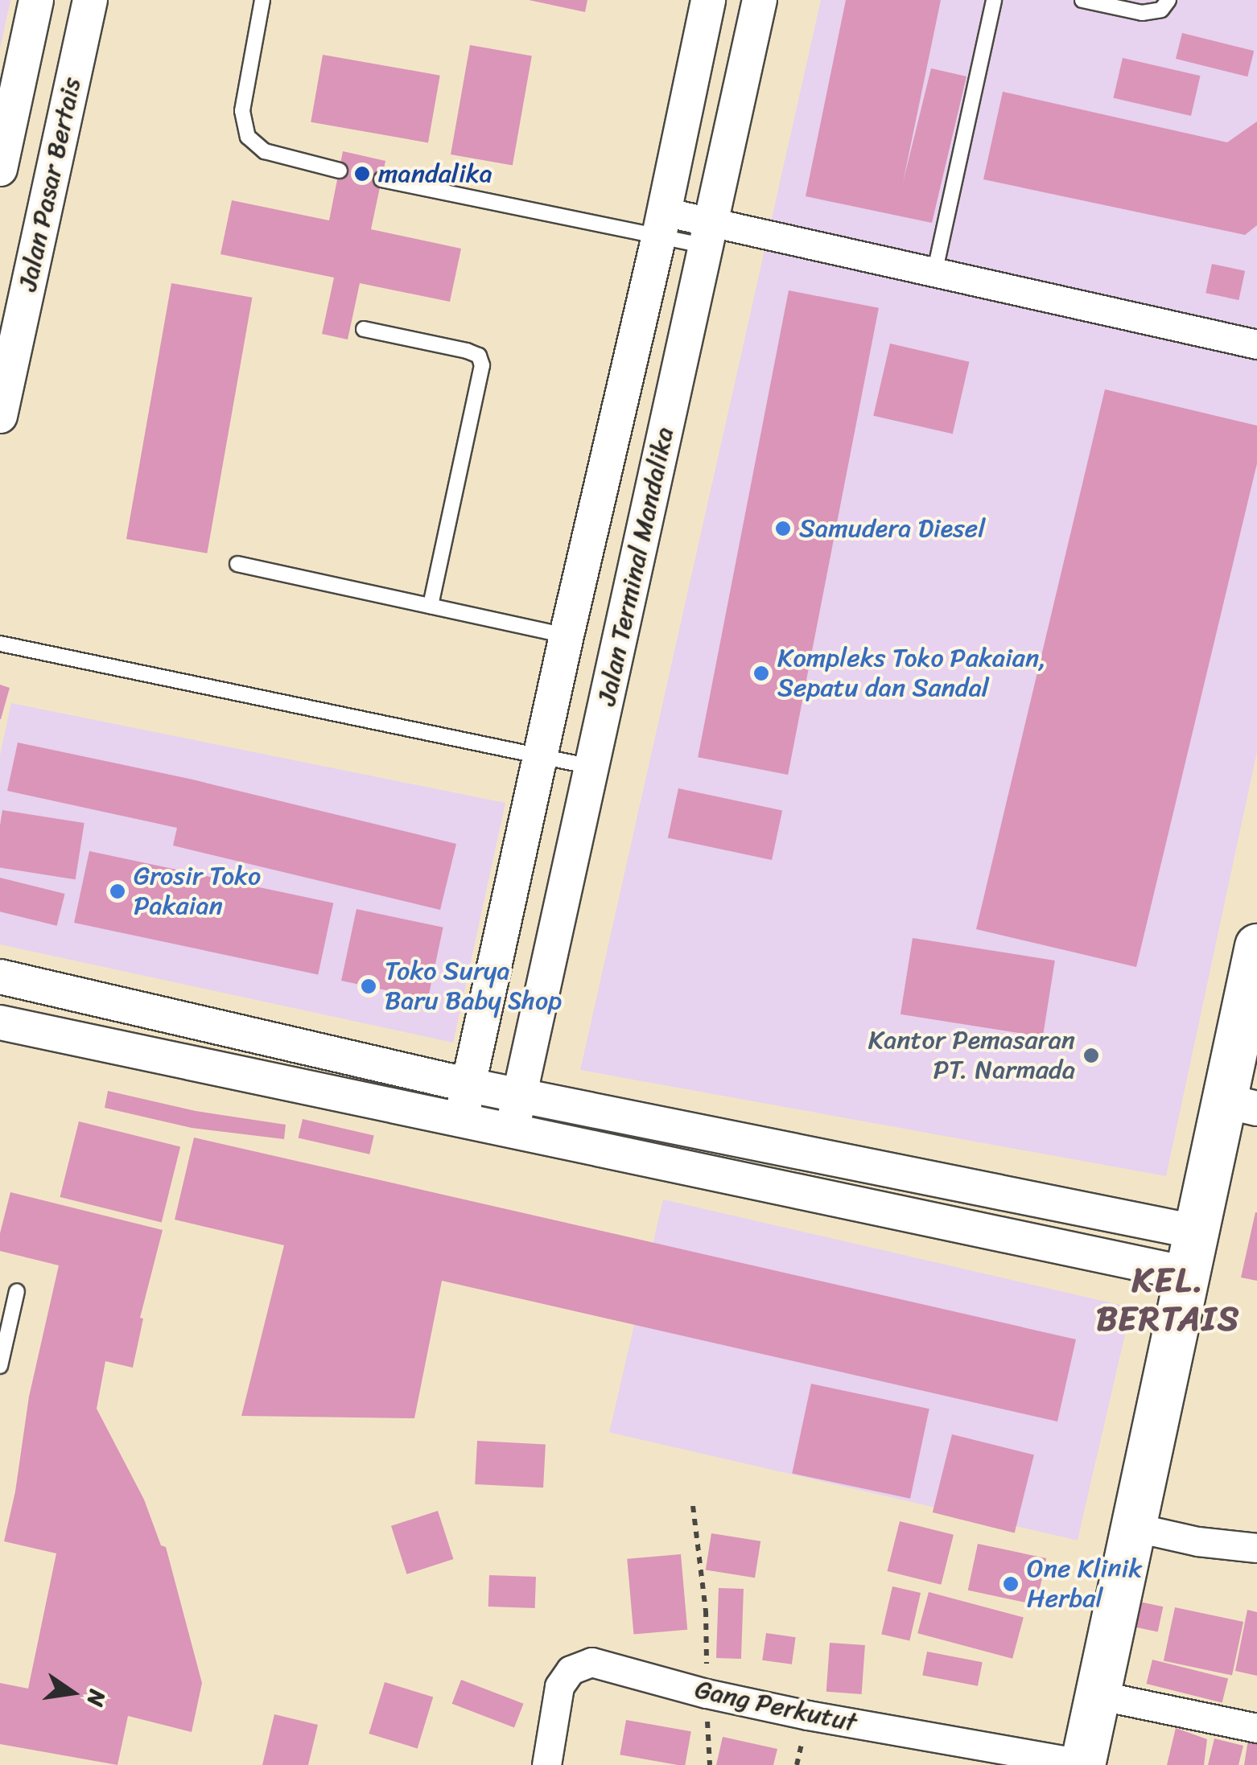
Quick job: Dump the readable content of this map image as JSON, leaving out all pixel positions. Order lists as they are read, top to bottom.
{
  "streets": {
    "street": ["Jalan Pasar Bertais", "Jalan Terminal Mandalika", "Gang Perkutut"]
  },
  "districts": ["KEL. BERTAIS"],
  "places": [
    "mandalika",
    "Samudera Diesel",
    "Kompleks Toko Pakaian, Sepatu dan Sandal",
    "Grosir Toko Pakaian",
    "Toko Surya Baru Baby Shop",
    "Kantor Pemasaran PT. Narmada",
    "One Klinik Herbal"
  ],
  "north": "right"
}
